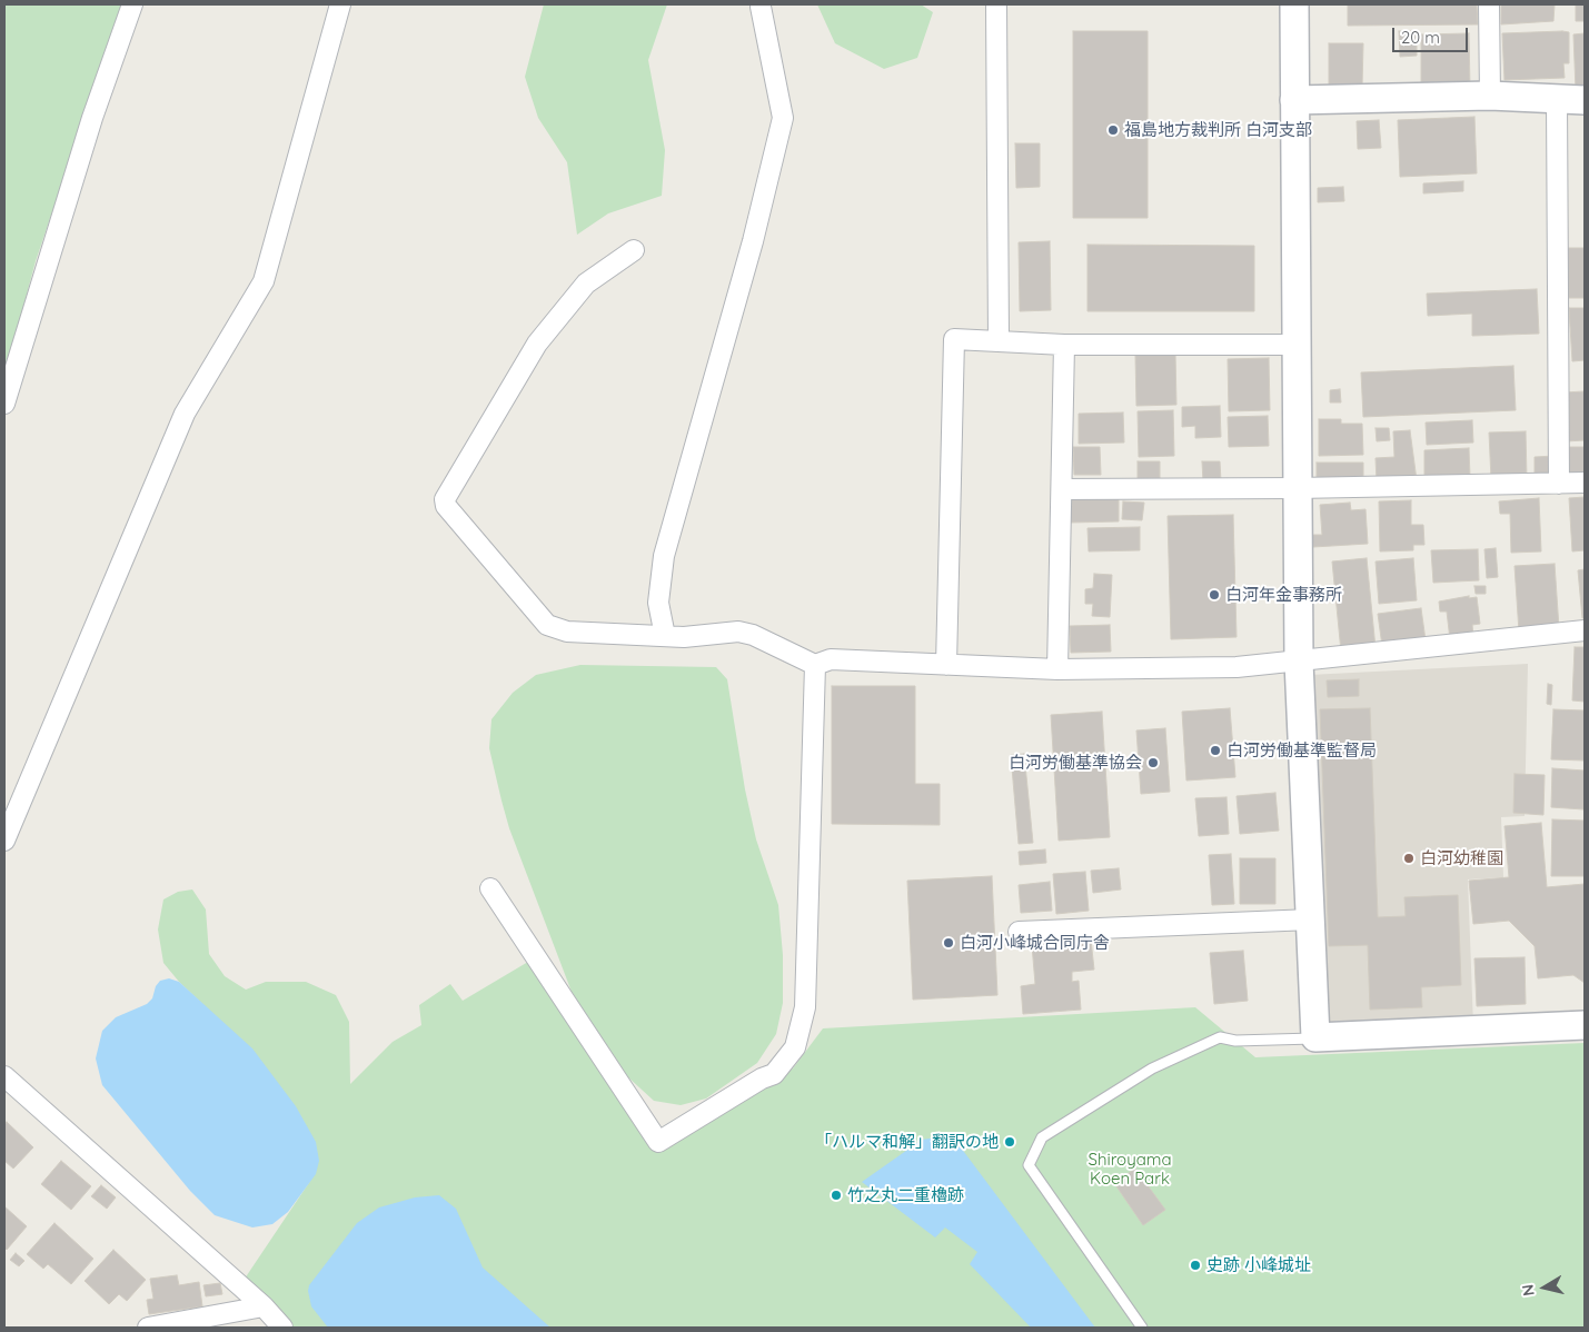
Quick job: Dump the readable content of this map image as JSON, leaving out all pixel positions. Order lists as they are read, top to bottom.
{
  "parks": ["Shiroyama Koen Park"],
  "places": [
    "福島地方裁判所 白河支部",
    "白河年金事務所",
    "白河労働基準監督局",
    "白河労働基準協会",
    "白河幼稚園",
    "白河小峰城合同庁舎",
    "「ハルマ和解」翻訳の地",
    "竹之丸二重櫓跡",
    "史跡 小峰城址"
  ],
  "scale_bar": "20 m",
  "north": "left"
}
